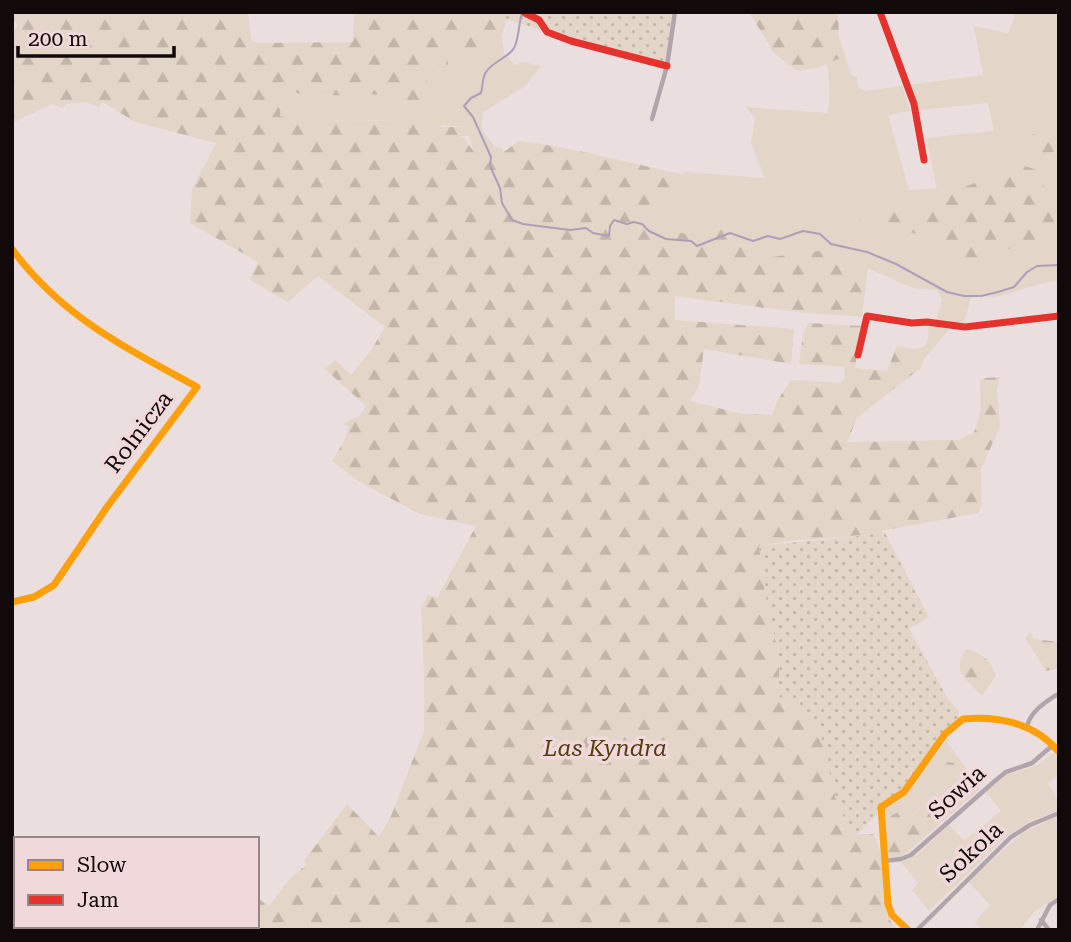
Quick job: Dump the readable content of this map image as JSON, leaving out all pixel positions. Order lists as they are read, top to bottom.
{
  "streets": {
    "street": ["Rolnicza", "Sowia", "Sokola"]
  },
  "parks": ["Las Kyndra"],
  "legend": ["Slow", "Jam"],
  "scale_bar": "200 m"
}
